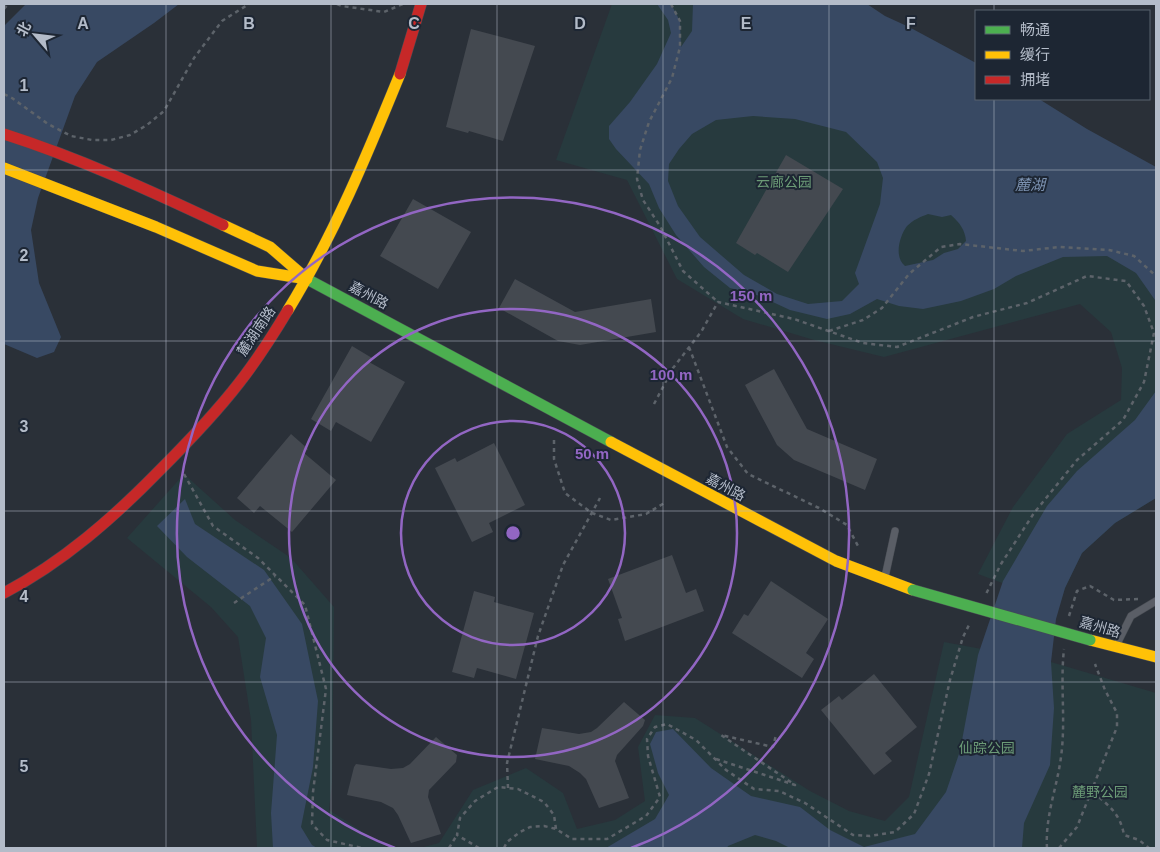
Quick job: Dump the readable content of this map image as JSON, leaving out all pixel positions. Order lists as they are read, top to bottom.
{
  "streets": {
    "street": ["嘉州路", "麓湖南路"]
  },
  "crossings": [
    ["嘉州路", "麓湖南路"]
  ],
  "water": ["麓湖"],
  "parks": ["云廊公园", "仙踪公园", "麓野公园"],
  "legend": ["畅通", "缓行", "拥堵"],
  "north": "top left",
  "grid": {
    "columns": [
      "A",
      "B",
      "C",
      "D",
      "E",
      "F"
    ],
    "rows": [
      "1",
      "2",
      "3",
      "4",
      "5"
    ]
  },
  "rings": ["150 m", "100 m", "50 m"]
}
